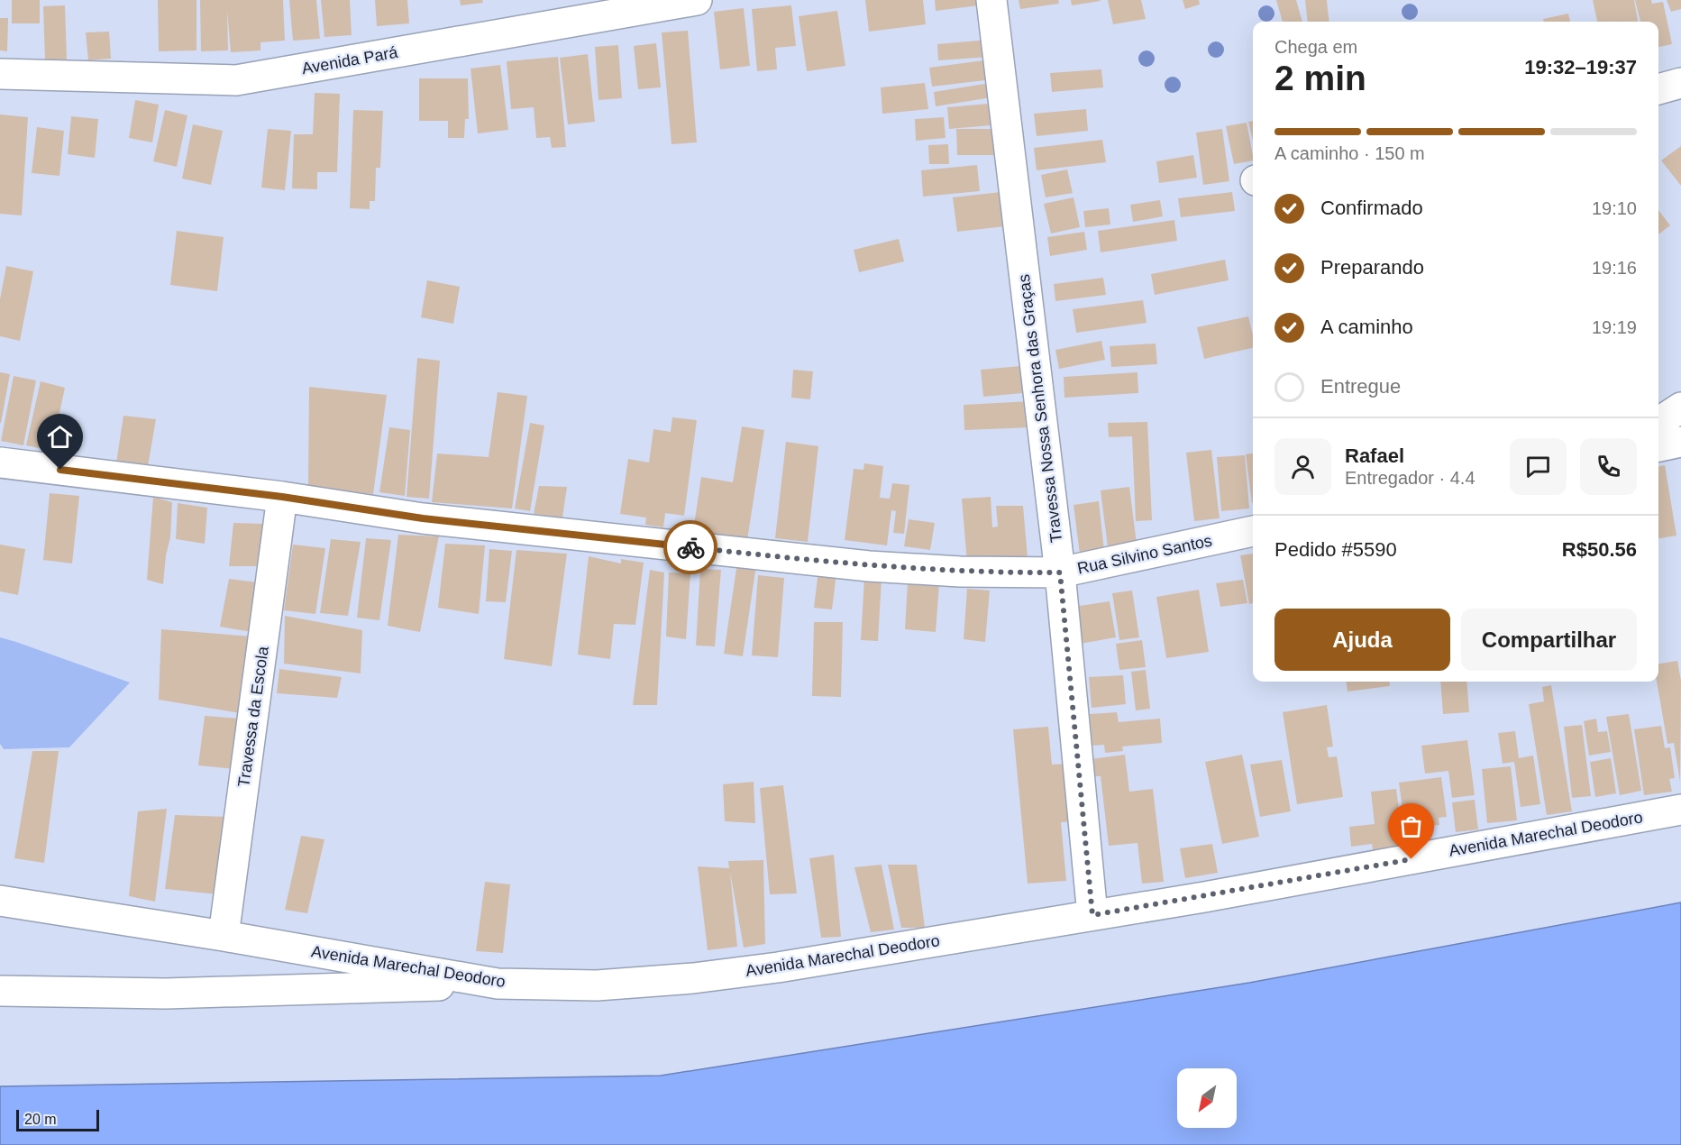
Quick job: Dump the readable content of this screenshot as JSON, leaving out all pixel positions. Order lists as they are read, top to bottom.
{
  "streets": {
    "street": [
      "Avenida Pará",
      "Travessa Nossa Senhora das Graças",
      "Rua Silvino Santos",
      "Travessa da Escola",
      "Avenida Marechal Deodoro"
    ]
  },
  "crossings": [
    ["Travessa Nossa Senhora das Graças", "Rua Silvino Santos"],
    ["Travessa Nossa Senhora das Graças", "Avenida Marechal Deodoro"],
    ["Rua Silvino Santos", "Travessa da Escola"],
    ["Travessa da Escola", "Avenida Marechal Deodoro"]
  ],
  "scale_bar": "20 m",
  "north": "bottom left",
  "page": {
    "heading": ["2 min", "Chega em", "19:32–19:37"],
    "panel": [
      "Rafael",
      "Entregador · 4.4",
      "Pedido #5590",
      "R$50.56"
    ],
    "bar": "A caminho · 150 m",
    "list": [
      ["Confirmado", "19:10"],
      ["Preparando", "19:16"],
      ["A caminho", "19:19"],
      "Entregue"
    ],
    "buttons": ["Ajuda", "Compartilhar"],
    "scale": "20 m"
  }
}
